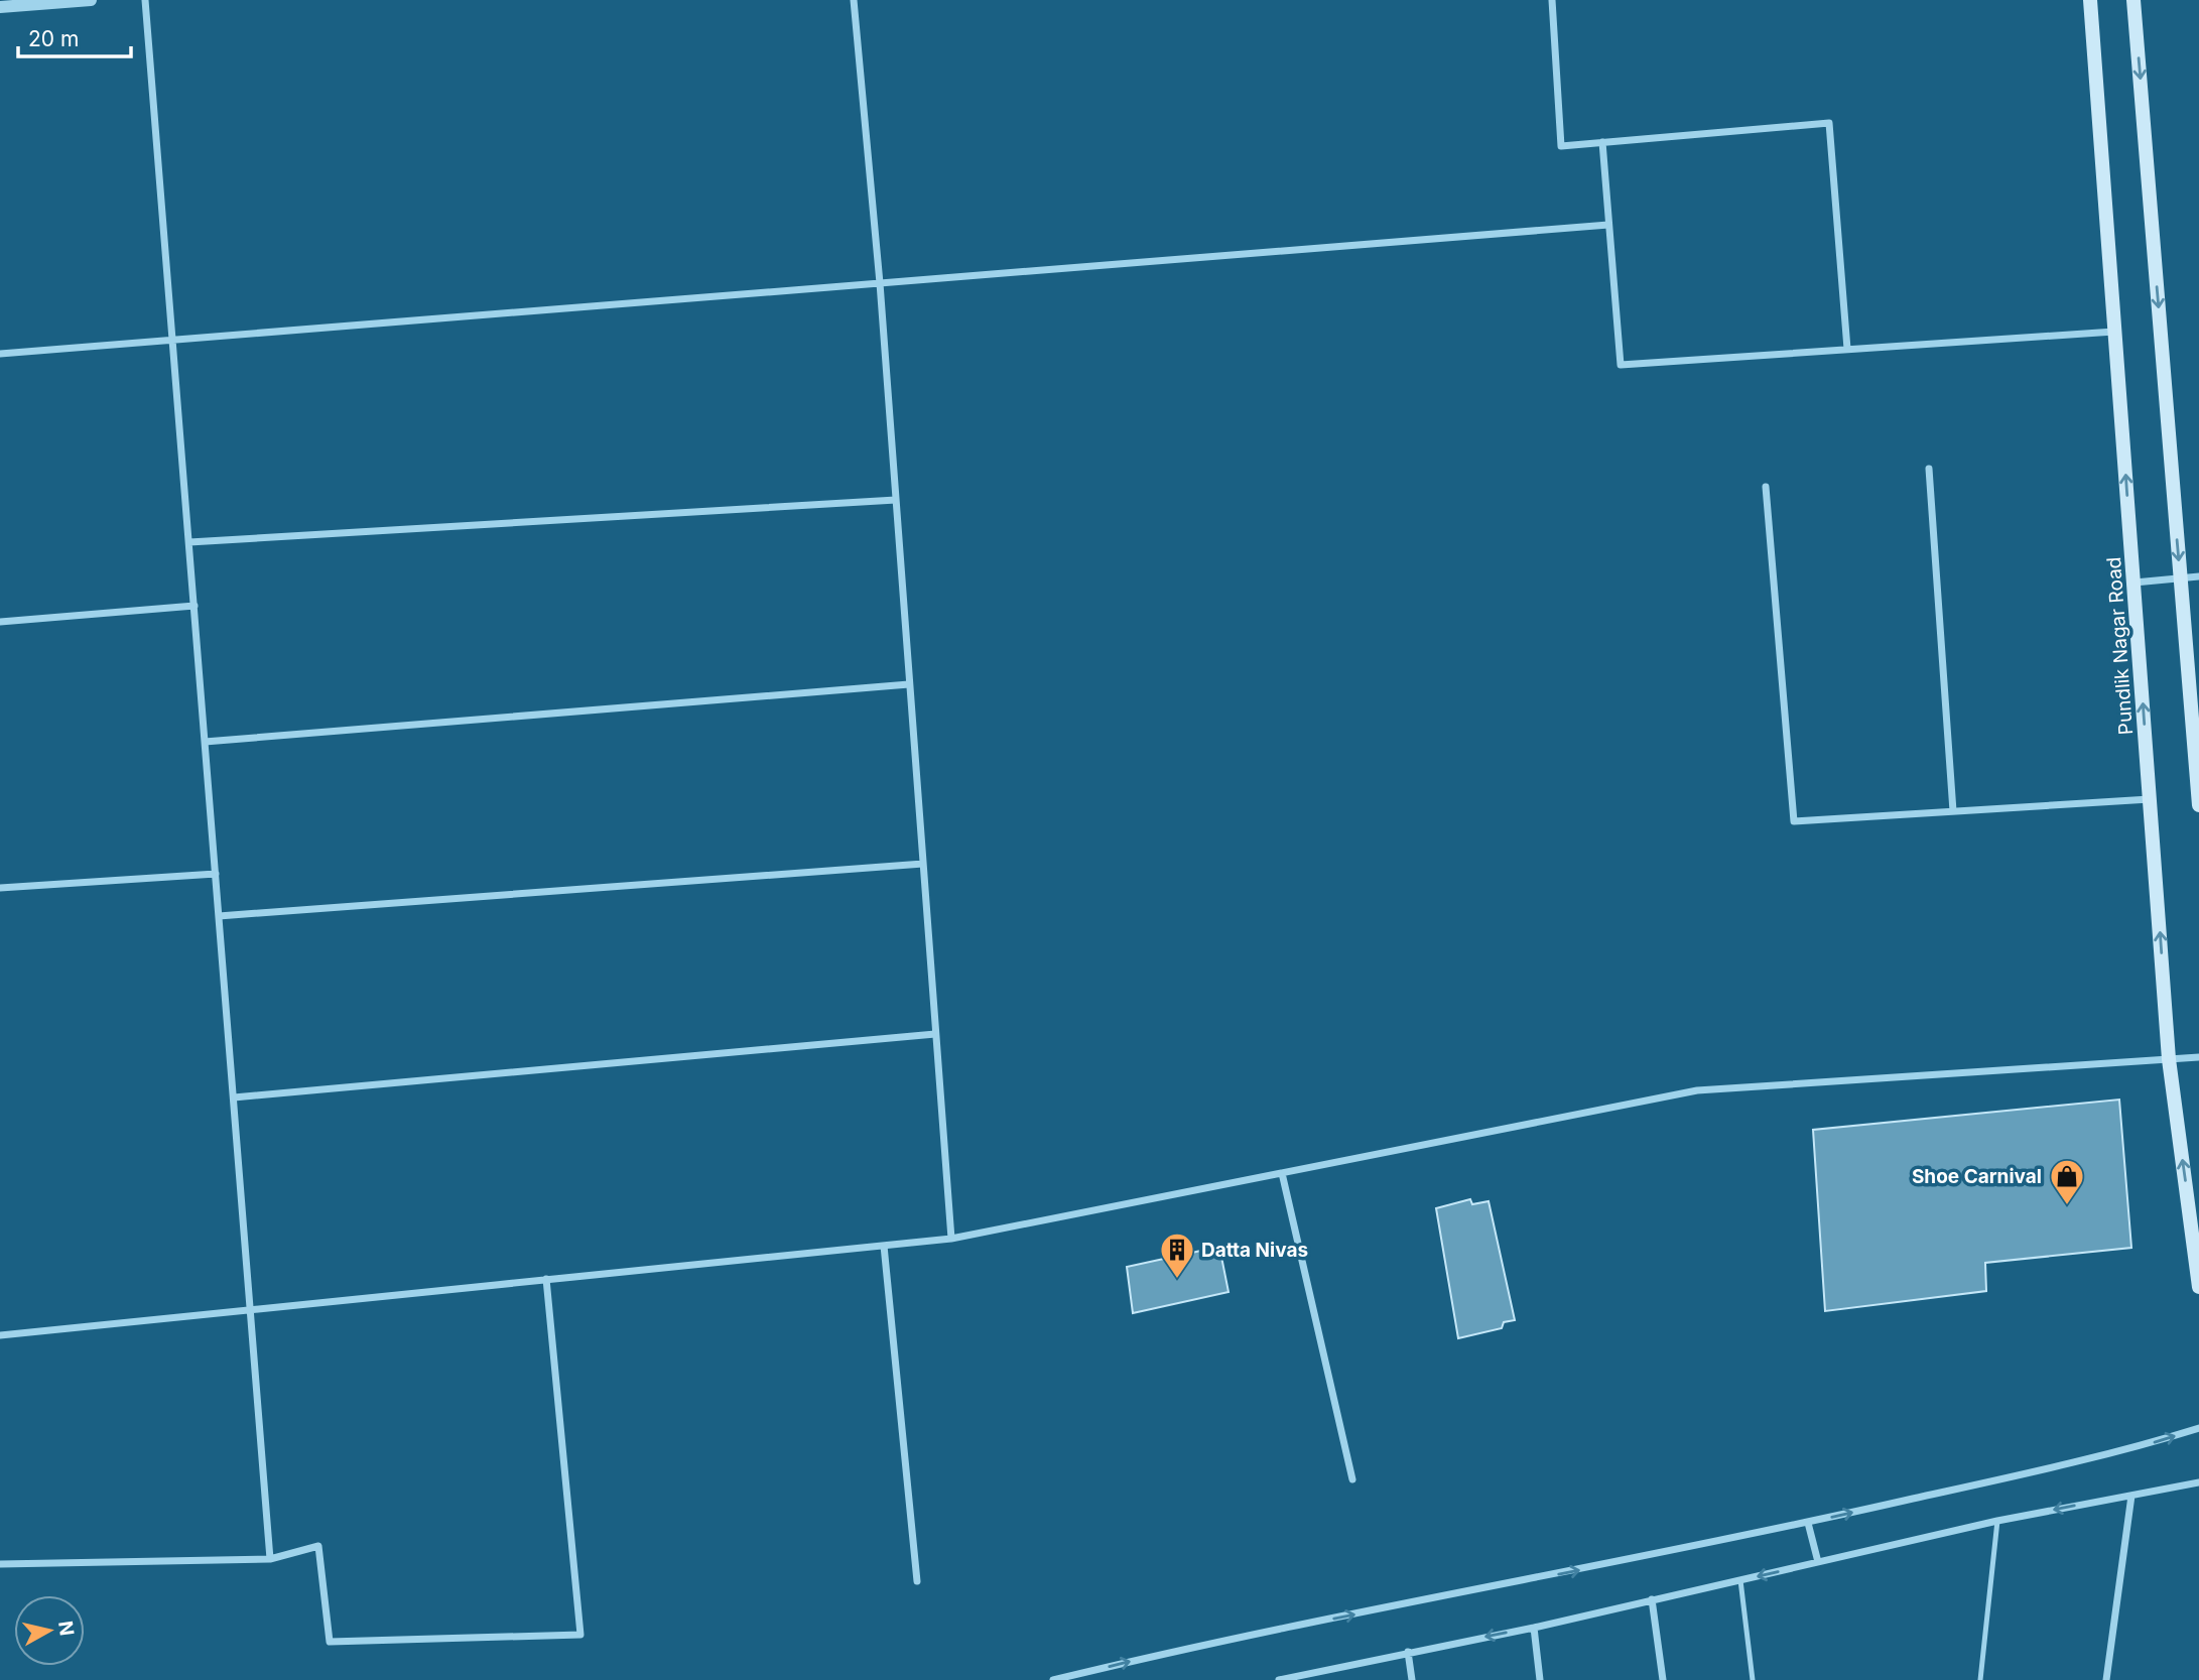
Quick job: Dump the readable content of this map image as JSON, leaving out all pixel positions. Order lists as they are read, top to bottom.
{
  "streets": {
    "main road": ["Pundlik Nagar Road"]
  },
  "places": {
    "shop": ["Shoe Carnival"],
    "building": ["Datta Nivas"]
  },
  "scale_bar": "20 m",
  "north": "right"
}
